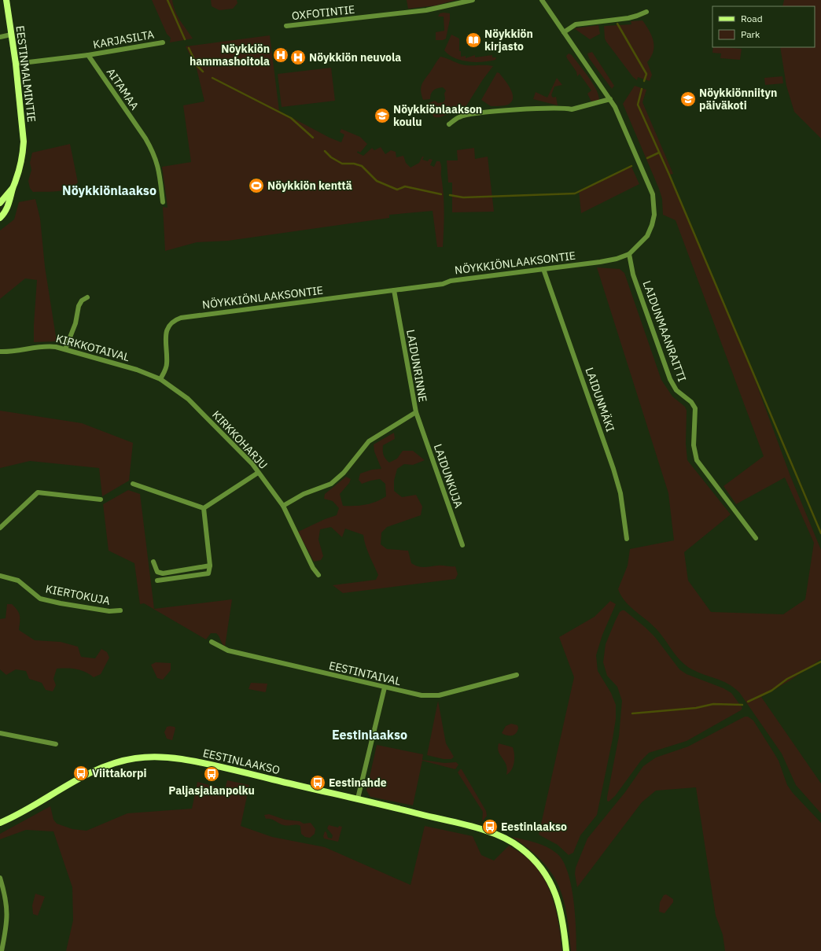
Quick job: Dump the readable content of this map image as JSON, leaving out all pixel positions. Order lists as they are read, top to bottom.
{
  "streets": {
    "street": [
      "OXFOTINTIE",
      "KARJASILTA",
      "EESTINMALMINTIE",
      "AITAMAA",
      "NÖYKKIÖNLAAKSONTIE",
      "LAIDUNMAANRAITTI",
      "KIRKKOTAIVAL",
      "LAIDUNRINNE",
      "LAIDUNMÄKI",
      "KIRKKOHARJU",
      "LAIDUNKUJA",
      "KIERTOKUJA",
      "EESTINTAIVAL",
      "EESTINLAAKSO"
    ]
  },
  "crossings": [
    ["KARJASILTA", "AITAMAA"],
    ["NÖYKKIÖNLAAKSONTIE", "LAIDUNMAANRAITTI"],
    ["NÖYKKIÖNLAAKSONTIE", "KIRKKOTAIVAL"],
    ["NÖYKKIÖNLAAKSONTIE", "LAIDUNRINNE"],
    ["NÖYKKIÖNLAAKSONTIE", "LAIDUNMÄKI"],
    ["NÖYKKIÖNLAAKSONTIE", "KIRKKOHARJU"],
    ["KIRKKOTAIVAL", "KIRKKOHARJU"],
    ["LAIDUNRINNE", "KIRKKOHARJU"],
    ["LAIDUNRINNE", "LAIDUNKUJA"]
  ],
  "districts": ["Nöykkiönlaakso", "Eestinlaakso"],
  "places": {
    "library": ["Nöykkiön kirjasto"],
    "hospital": ["Nöykkiön hammashoitola", "Nöykkiön neuvola"],
    "school or university": ["Nöykkiönniityn päiväkoti", "Nöykkiönlaakson koulu"],
    "sports": ["Nöykkiön kenttä"],
    "bus stop": [
      "Viittakorpi",
      "Paljasjalanpolku",
      "Eestinahde",
      "Eestinlaakso"
    ]
  },
  "legend": ["Road", "Park"]
}
